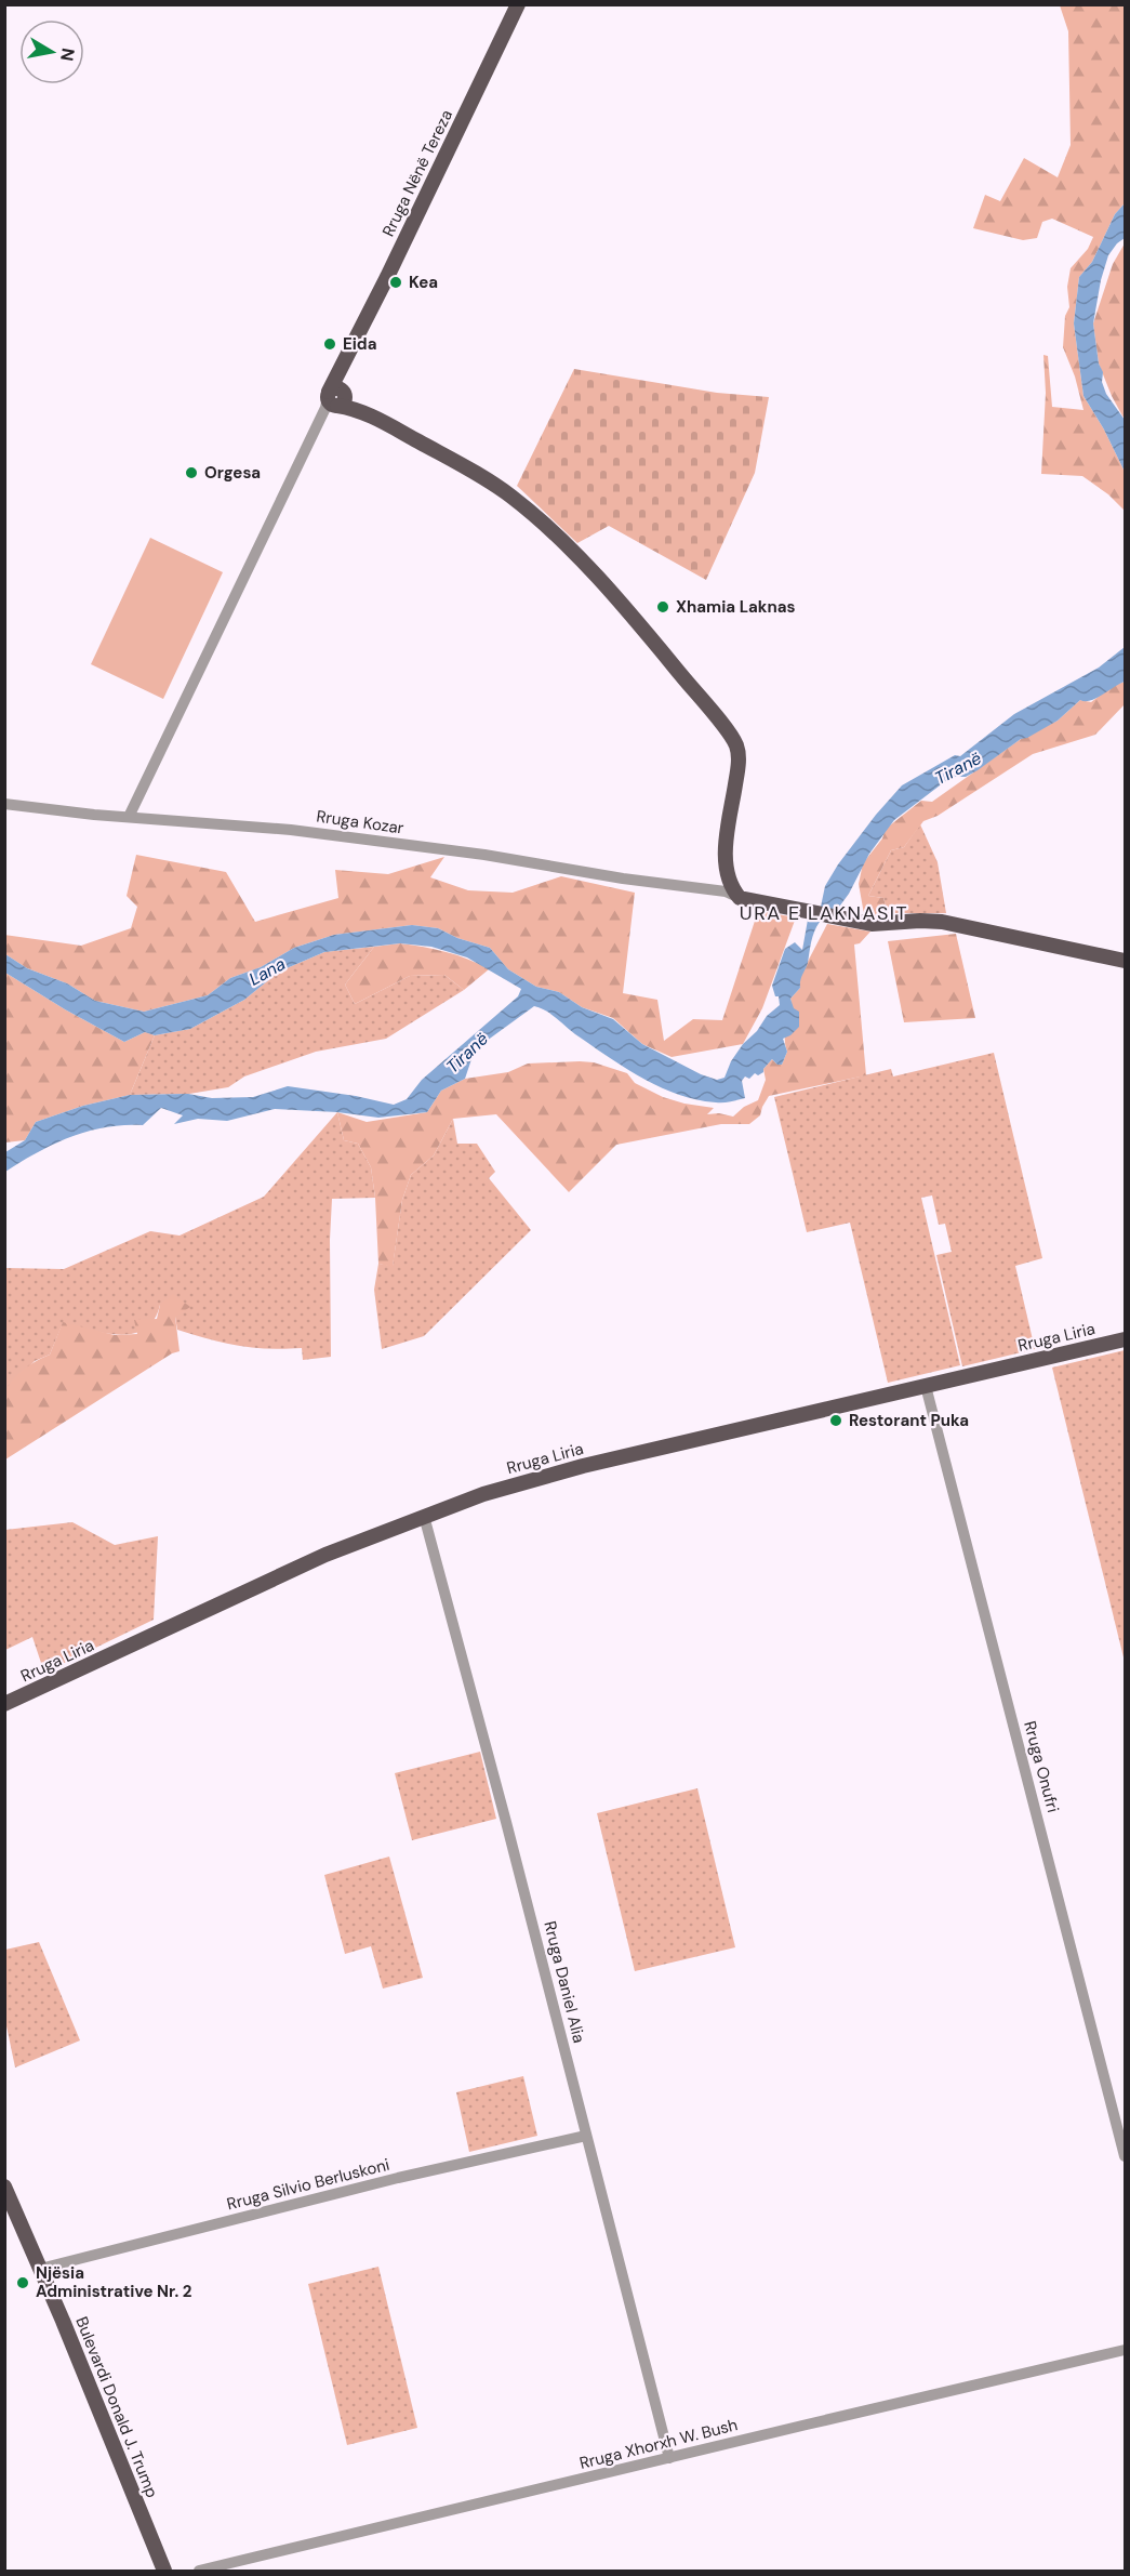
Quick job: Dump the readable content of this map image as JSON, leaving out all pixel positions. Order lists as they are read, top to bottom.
{
  "streets": {
    "main road": ["Rruga Nënë Tereza", "Rruga Liria", "Bulevardi Donald J. Trump"],
    "street": [
      "Rruga Kozar",
      "Rruga Onufri",
      "Rruga Daniel Alia",
      "Rruga Silvio Berluskoni",
      "Rruga Xhorxh W. Bush"
    ]
  },
  "crossings": [
    ["Rruga Liria", "Rruga Onufri"],
    ["Rruga Liria", "Rruga Daniel Alia"],
    ["Rruga Daniel Alia", "Rruga Silvio Berluskoni"],
    ["Rruga Daniel Alia", "Rruga Xhorxh W. Bush"],
    ["Rruga Silvio Berluskoni", "Bulevardi Donald J. Trump"]
  ],
  "districts": ["URA E LAKNASIT"],
  "water": ["Tiranë", "Lana"],
  "places": [
    "Kea",
    "Eida",
    "Orgesa",
    "Xhamia Laknas",
    "Restorant Puka",
    "Njësia Administrative Nr. 2"
  ],
  "north": "right"
}
